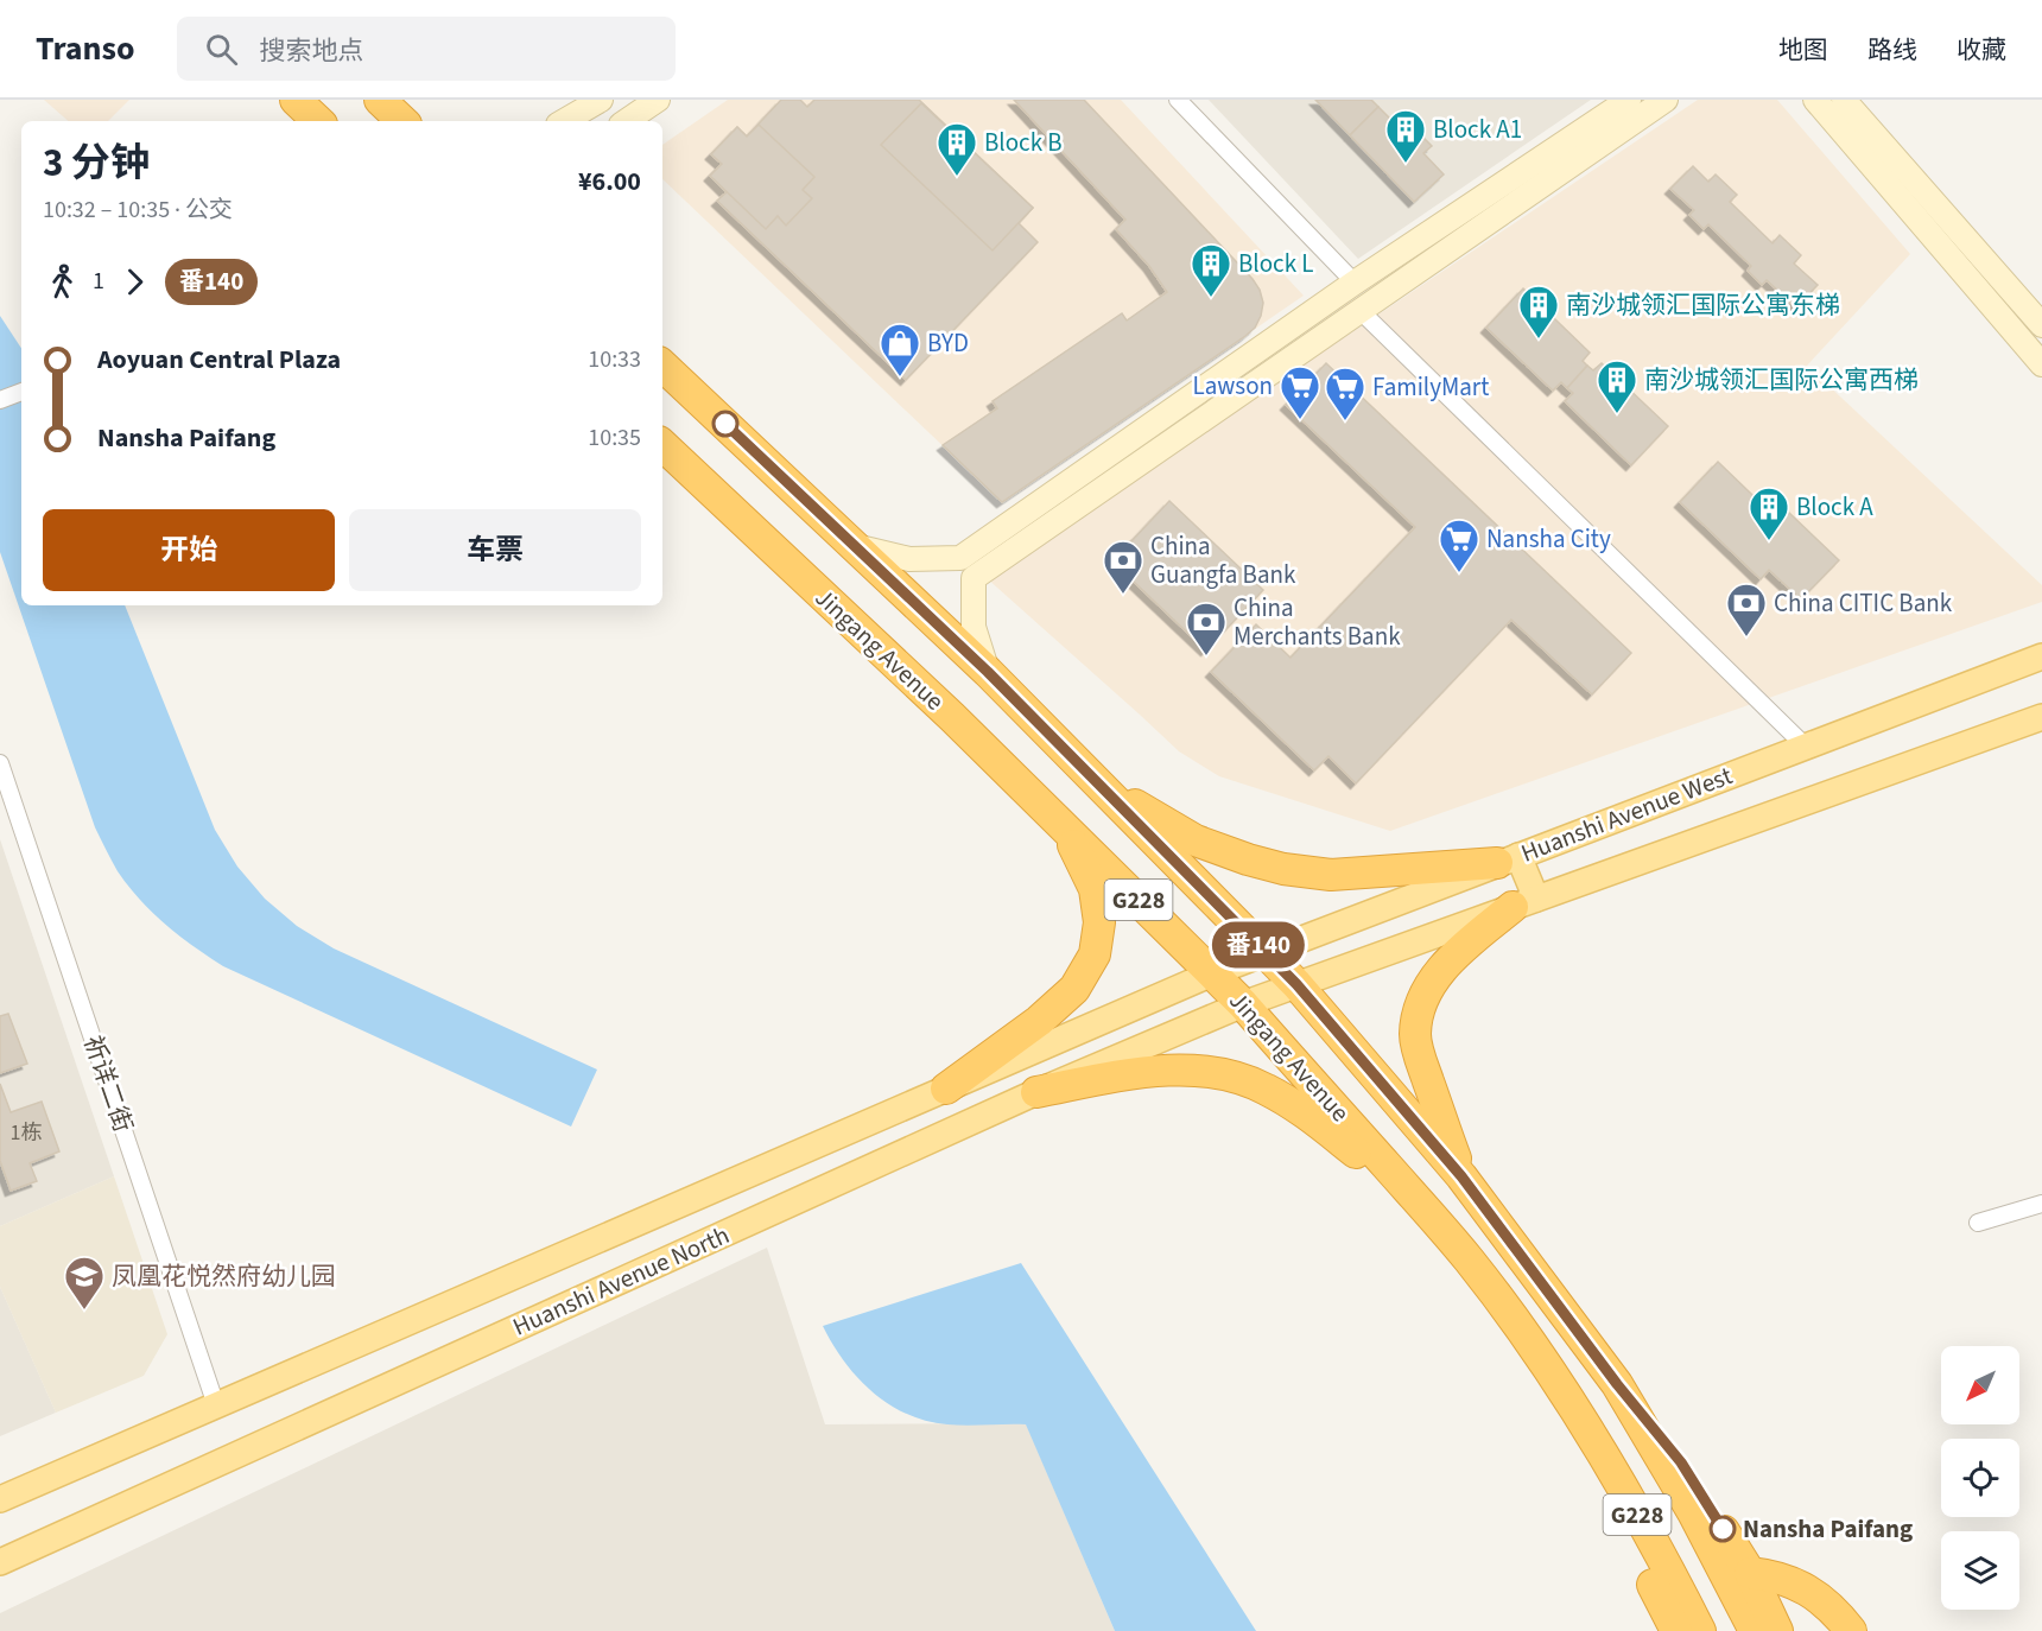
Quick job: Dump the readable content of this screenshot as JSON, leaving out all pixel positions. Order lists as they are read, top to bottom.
{
  "streets": {
    "highway": ["Jingang Avenue", "G228"],
    "main road": ["Huanshi Avenue West", "Huanshi Avenue North"],
    "street": ["祈详二街"]
  },
  "crossings": [
    ["Jingang Avenue", "Huanshi Avenue West"],
    ["Jingang Avenue", "Huanshi Avenue North"],
    ["Huanshi Avenue West", "Huanshi Avenue North"],
    ["祈详二街", "Huanshi Avenue North"]
  ],
  "places": {
    "building": [
      "Block A1",
      "Block B",
      "Block L",
      "南沙城领汇国际公寓东梯",
      "南沙城领汇国际公寓西梯",
      "Block A"
    ],
    "shop": ["BYD"],
    "supermarket": ["Lawson", "FamilyMart", "Nansha City"],
    "bank": ["China Guangfa Bank", "China CITIC Bank", "China Merchants Bank"],
    "school or university": ["凤凰花悦然府幼儿园"],
    "other": ["Nansha Paifang"]
  },
  "lines": ["bus line 番140"],
  "house_numbers": ["1栋"],
  "north": "bottom left",
  "page": {
    "header": "Transo",
    "search": "搜索地点",
    "nav": ["地图", "路线", "收藏"],
    "on_map": "番140",
    "heading": ["3 分钟", "10:32 – 10:35 · 公交", "¥6.00"],
    "legs": ["1", "番140"],
    "list": [
      {
        "name": "Aoyuan Central Plaza",
        "value": "10:33"
      },
      {
        "name": "Nansha Paifang",
        "value": "10:35"
      }
    ],
    "buttons": ["开始", "车票"]
  }
}
